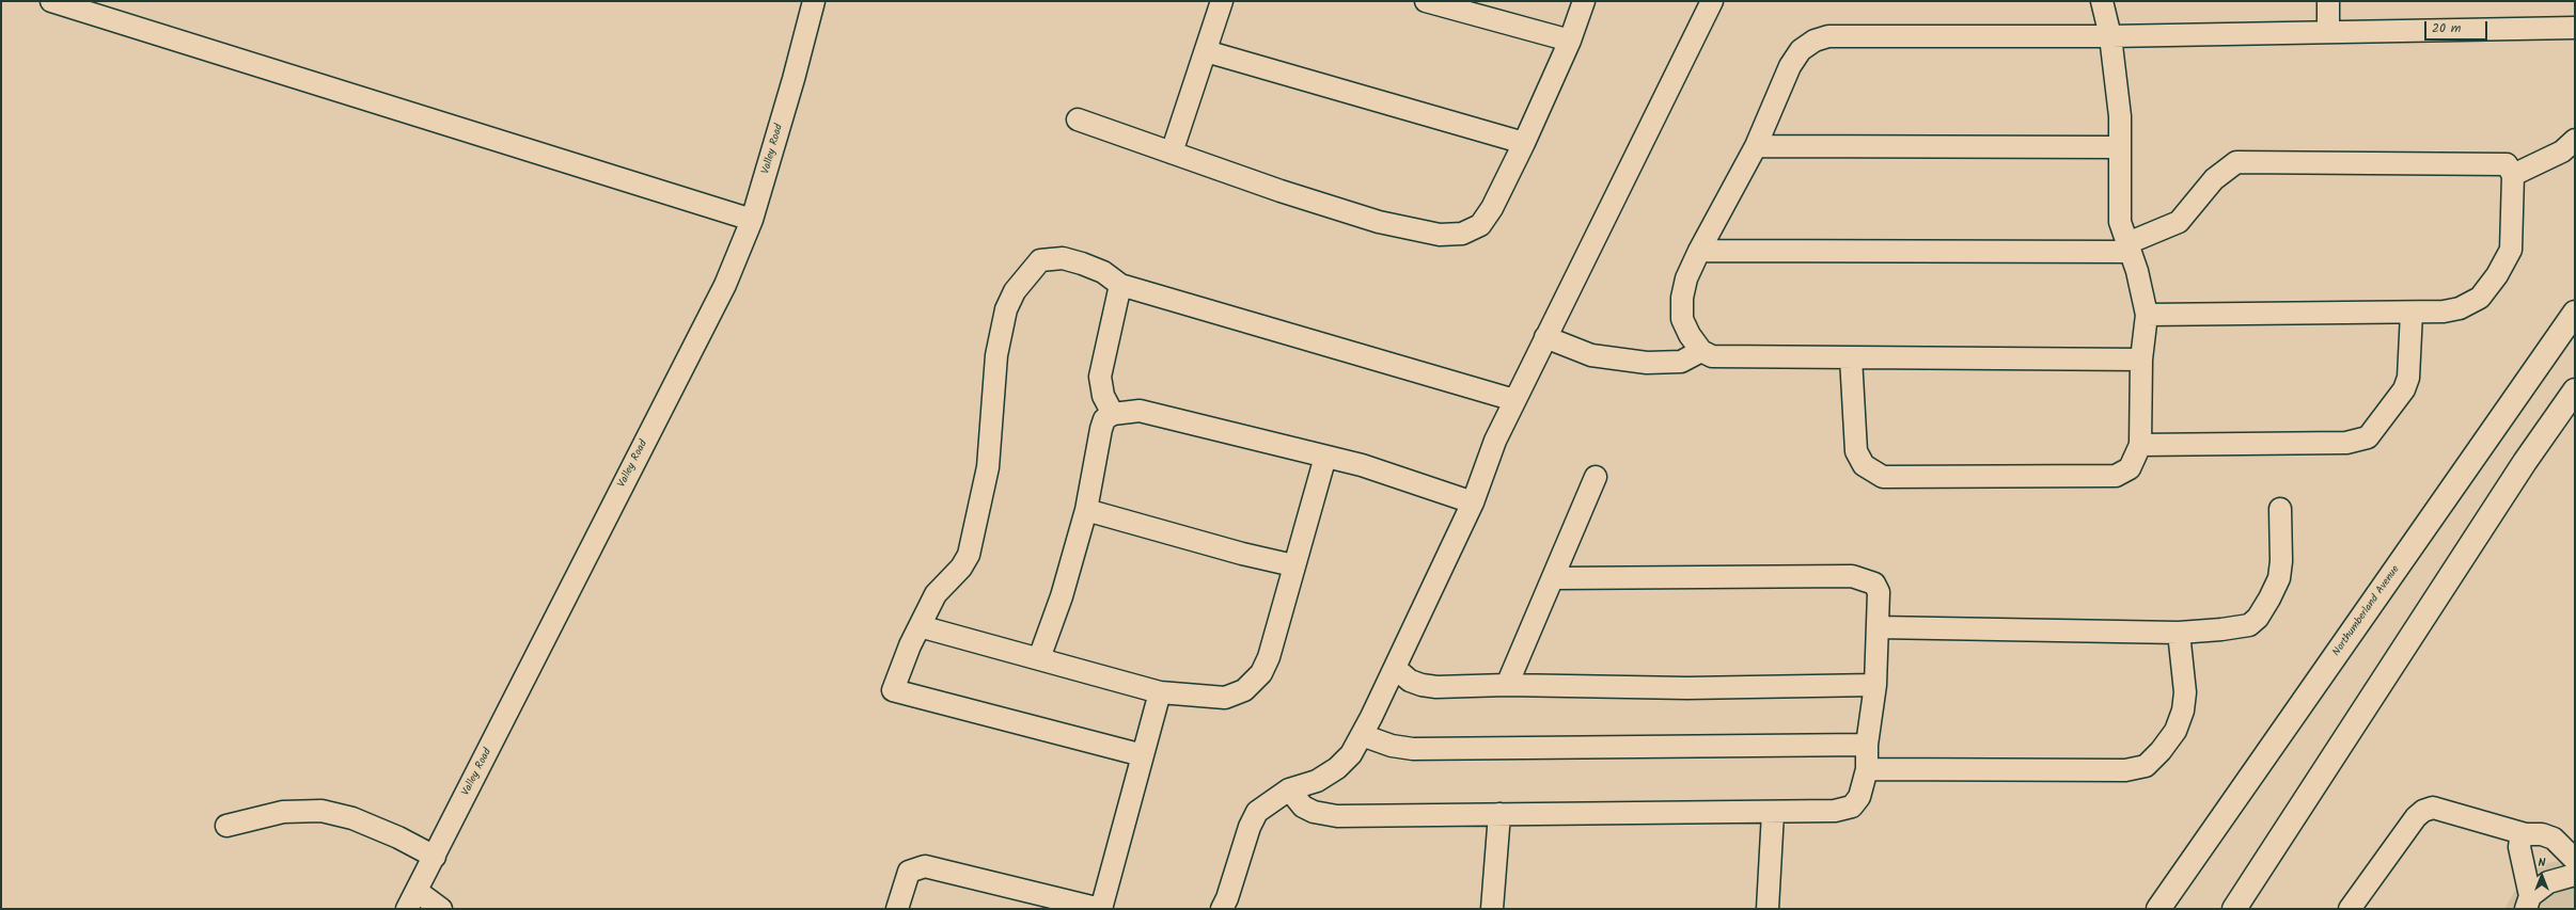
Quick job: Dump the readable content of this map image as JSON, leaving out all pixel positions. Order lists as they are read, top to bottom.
{
  "streets": {
    "main road": ["Northumberland Avenue"],
    "street": ["Valley Road"]
  },
  "scale_bar": "20 m",
  "north": "top"
}
